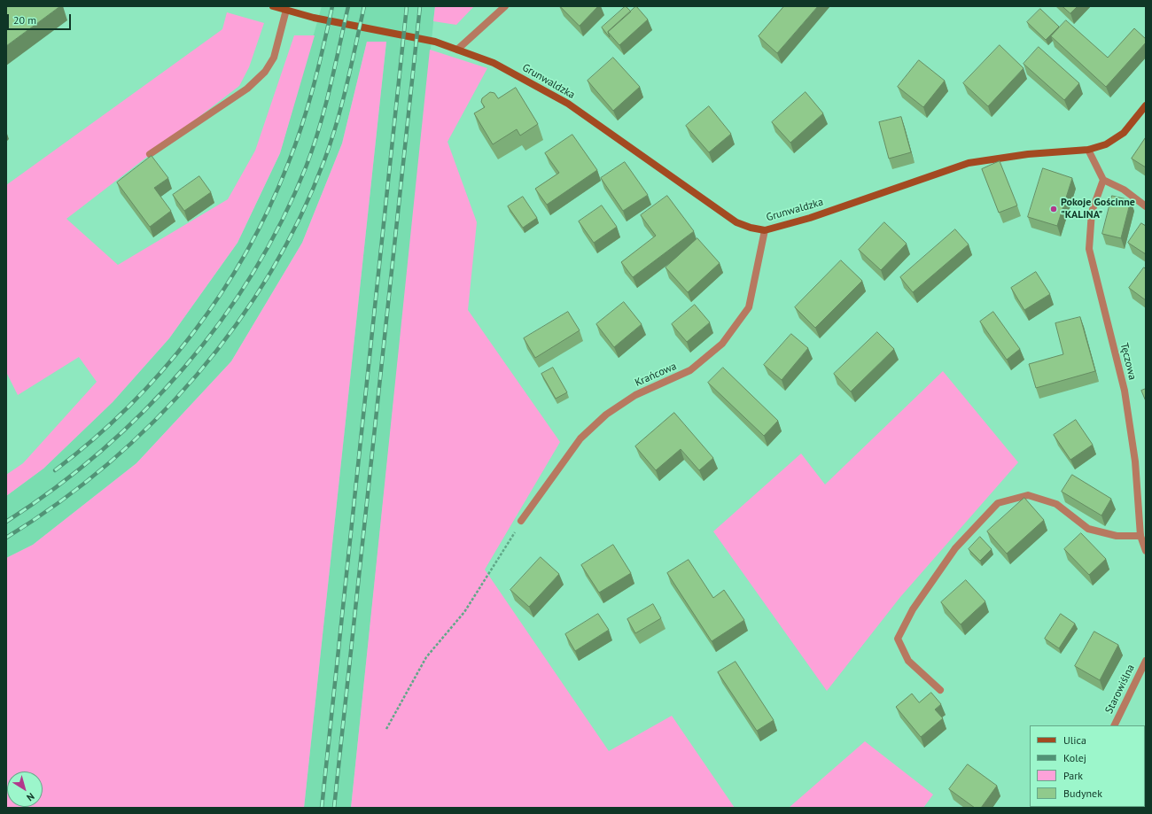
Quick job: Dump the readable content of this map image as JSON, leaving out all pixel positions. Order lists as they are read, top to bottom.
{
  "streets": {
    "street": [
      "Grunwaldzka",
      "Tęczowa",
      "Krańcowa",
      "Starowiślna"
    ]
  },
  "crossings": [
    ["Grunwaldzka", "Krańcowa"]
  ],
  "places": ["Pokoje Gościnne \"KALINA\""],
  "legend": [
    "Ulica",
    "Kolej",
    "Park",
    "Budynek"
  ],
  "scale_bar": "20 m",
  "north": "bottom right"
}
